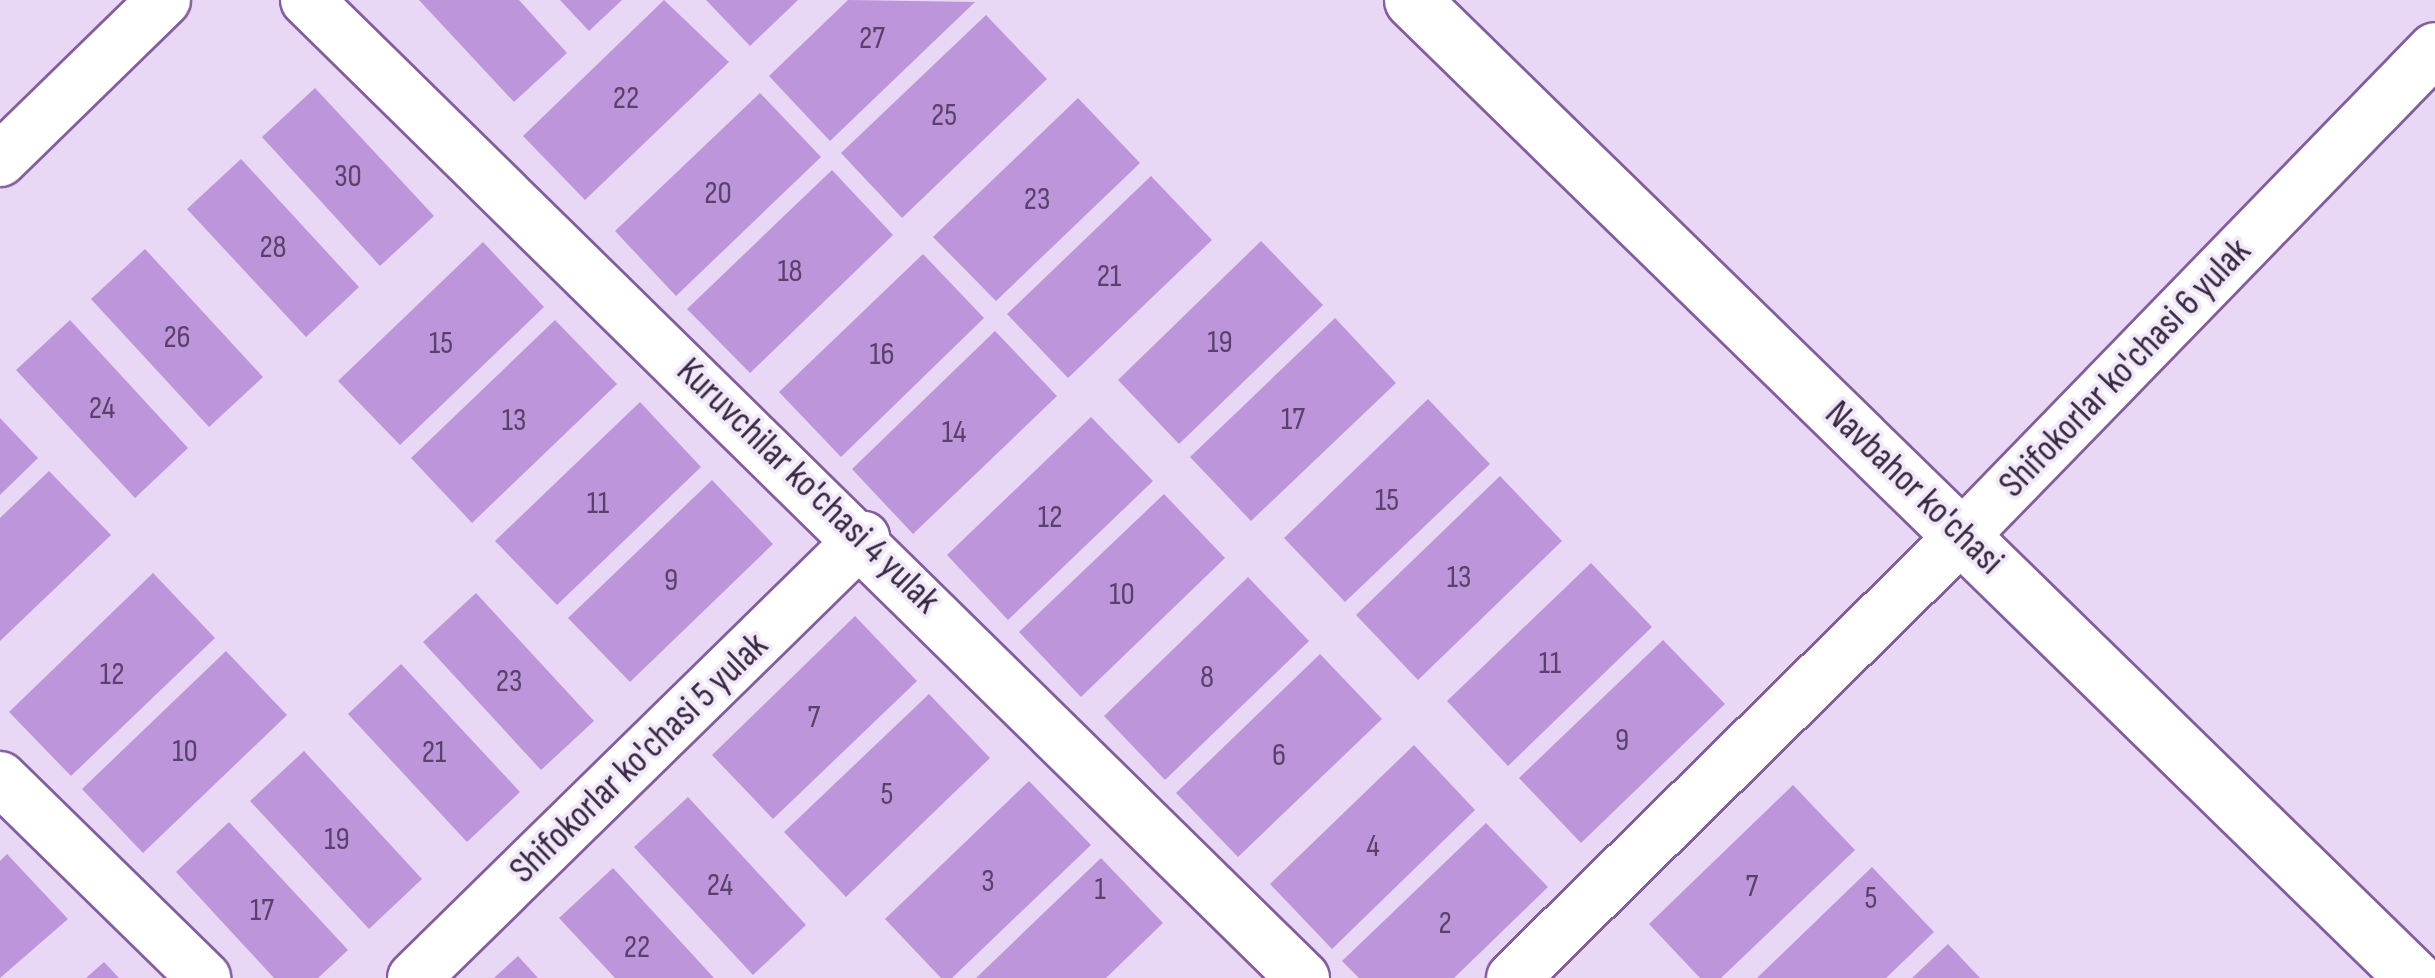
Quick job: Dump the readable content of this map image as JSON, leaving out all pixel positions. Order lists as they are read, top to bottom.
{
  "streets": {
    "main road": ["Navbahor ko'chasi"],
    "street": ["Shifokorlar ko'chasi 6 yulak", "Kuruvchilar ko'chasi 4 yulak", "Shifokorlar ko'chasi 5 yulak"]
  },
  "crossings": [
    ["Shifokorlar ko'chasi 6 yulak", "Navbahor ko'chasi"],
    ["Kuruvchilar ko'chasi 4 yulak", "Shifokorlar ko'chasi 5 yulak"]
  ],
  "house_numbers": [
    "27",
    "22",
    "25",
    "30",
    "20",
    "23",
    "28",
    "18",
    "21",
    "26",
    "19",
    "15",
    "16",
    "24",
    "17",
    "13",
    "14",
    "15",
    "11",
    "12",
    "13",
    "9",
    "10",
    "11",
    "12",
    "8",
    "23",
    "7",
    "9",
    "10",
    "21",
    "6",
    "5",
    "19",
    "4",
    "3",
    "24",
    "7",
    "1",
    "5",
    "17",
    "2",
    "22"
  ]
}
